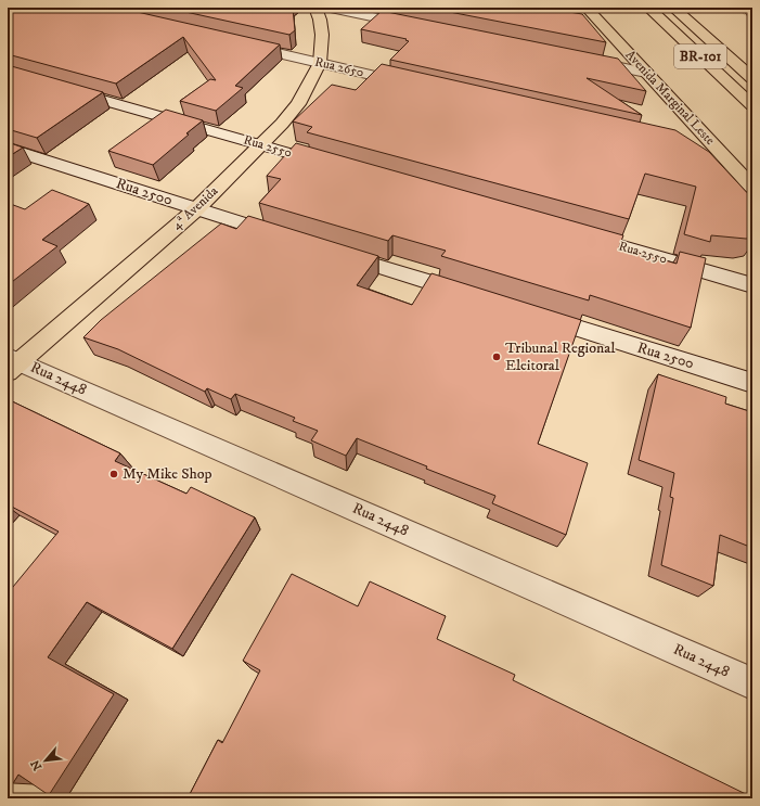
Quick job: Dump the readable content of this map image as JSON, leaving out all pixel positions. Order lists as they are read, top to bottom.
{
  "streets": {
    "main road": [
      "BR-101",
      "Rua 2650",
      "Avenida Marginal Leste",
      "Rua 2550",
      "Rua 2500",
      "4ª Avenida",
      "Rua 2448"
    ]
  },
  "crossings": [
    ["Rua 2650", "4ª Avenida"],
    ["Rua 2550", "4ª Avenida"],
    ["Rua 2500", "4ª Avenida"],
    ["4ª Avenida", "Rua 2448"]
  ],
  "places": ["Tribunal Regional Eleitoral", "My Mike Shop"],
  "north": "bottom left"
}
